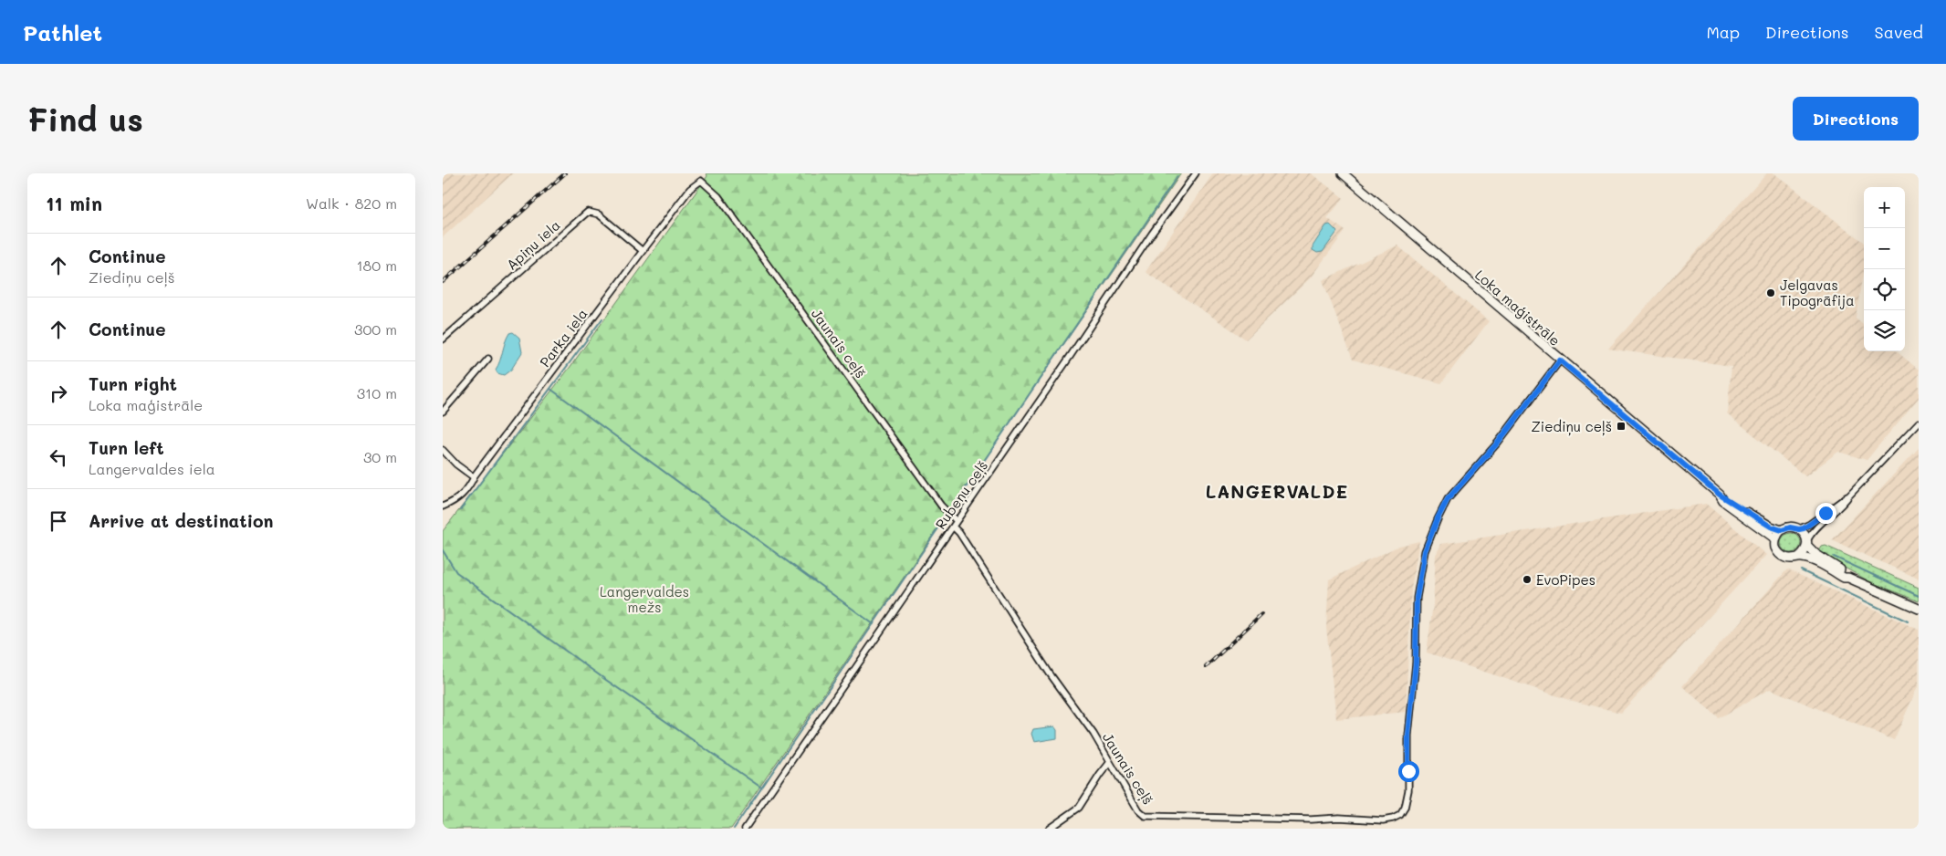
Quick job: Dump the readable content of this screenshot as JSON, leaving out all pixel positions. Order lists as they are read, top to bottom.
{
  "streets": {
    "main road": ["Loka maģistrāle"],
    "street": [
      "Apiņu iela",
      "Parka iela",
      "Jaunais ceļš",
      "Rubeņu ceļš"
    ]
  },
  "crossings": [
    ["Apiņu iela", "Parka iela"],
    ["Loka maģistrāle", "Jaunais ceļš"],
    ["Parka iela", "Jaunais ceļš"],
    ["Jaunais ceļš", "Rubeņu ceļš"]
  ],
  "districts": ["LANGERVALDE"],
  "parks": ["Langervaldes mežs"],
  "places": {
    "other": ["Jelgavas Tipogrāfija", "EvoPipes"],
    "transit": ["Ziediņu ceļš"]
  },
  "page": {
    "header": "Pathlet",
    "nav": ["Map", "Directions", "Saved"],
    "buttons": "Directions",
    "title": "Find us",
    "heading": ["11 min", "Walk · 820 m"],
    "map_buttons": ["+", "−"],
    "list": [
      ["Continue", "Ziediņu ceļš", "180 m"],
      ["Continue", "300 m"],
      ["Turn right", "Loka maģistrāle", "310 m"],
      ["Turn left", "Langervaldes iela", "30 m"],
      "Arrive at destination"
    ]
  }
}
